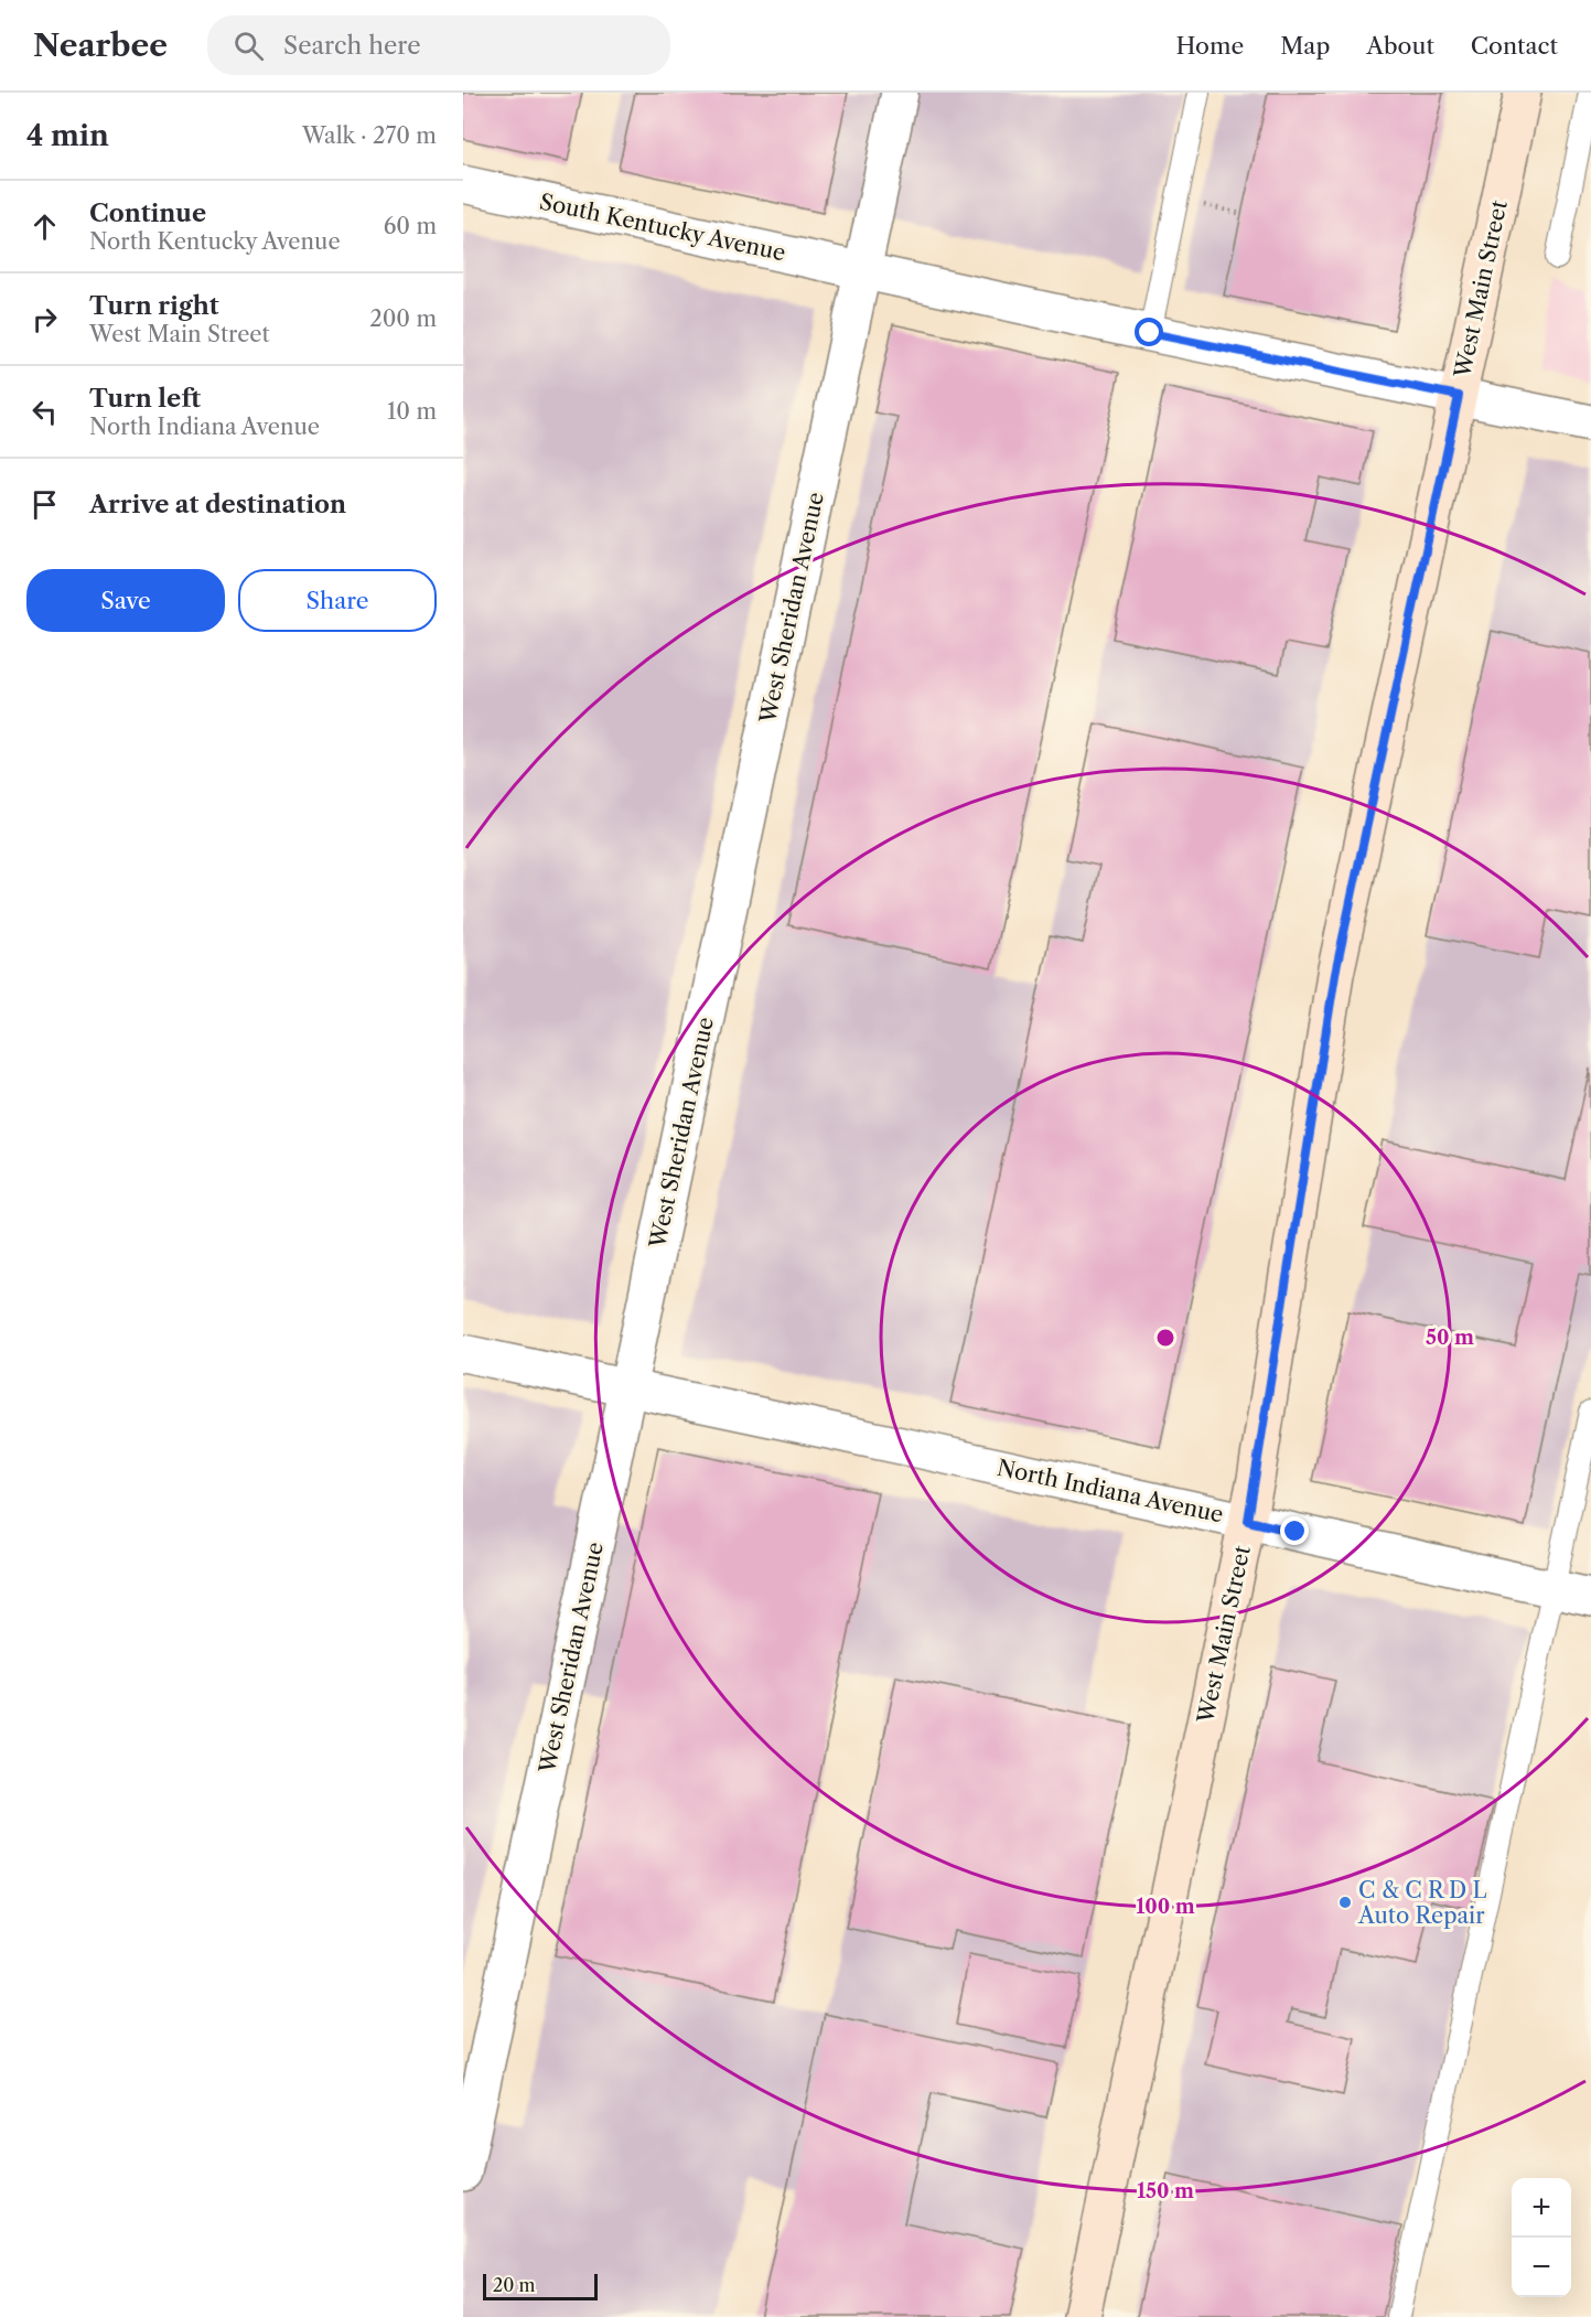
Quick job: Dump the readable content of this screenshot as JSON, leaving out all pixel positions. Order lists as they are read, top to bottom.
{
  "streets": {
    "main road": ["West Main Street"],
    "street": ["South Kentucky Avenue", "West Sheridan Avenue", "North Indiana Avenue"]
  },
  "crossings": [
    ["South Kentucky Avenue", "West Main Street"],
    ["South Kentucky Avenue", "West Sheridan Avenue"],
    ["West Main Street", "North Indiana Avenue"],
    ["West Sheridan Avenue", "North Indiana Avenue"]
  ],
  "places": ["C & C R D L Auto Repair"],
  "scale_bar": "20 m",
  "page": {
    "header": "Nearbee",
    "search": "Search here",
    "nav": [
      "Home",
      "Map",
      "About",
      "Contact"
    ],
    "heading": ["4 min", "Walk · 270 m"],
    "list": [
      ["Continue", "North Kentucky Avenue", "60 m"],
      ["Turn right", "West Main Street", "200 m"],
      ["Turn left", "North Indiana Avenue", "10 m"],
      "Arrive at destination"
    ],
    "buttons": ["Save", "Share"],
    "map_buttons": ["+", "−"],
    "scale": "20 m"
  },
  "rings": ["50 m", "100 m", "150 m"]
}
